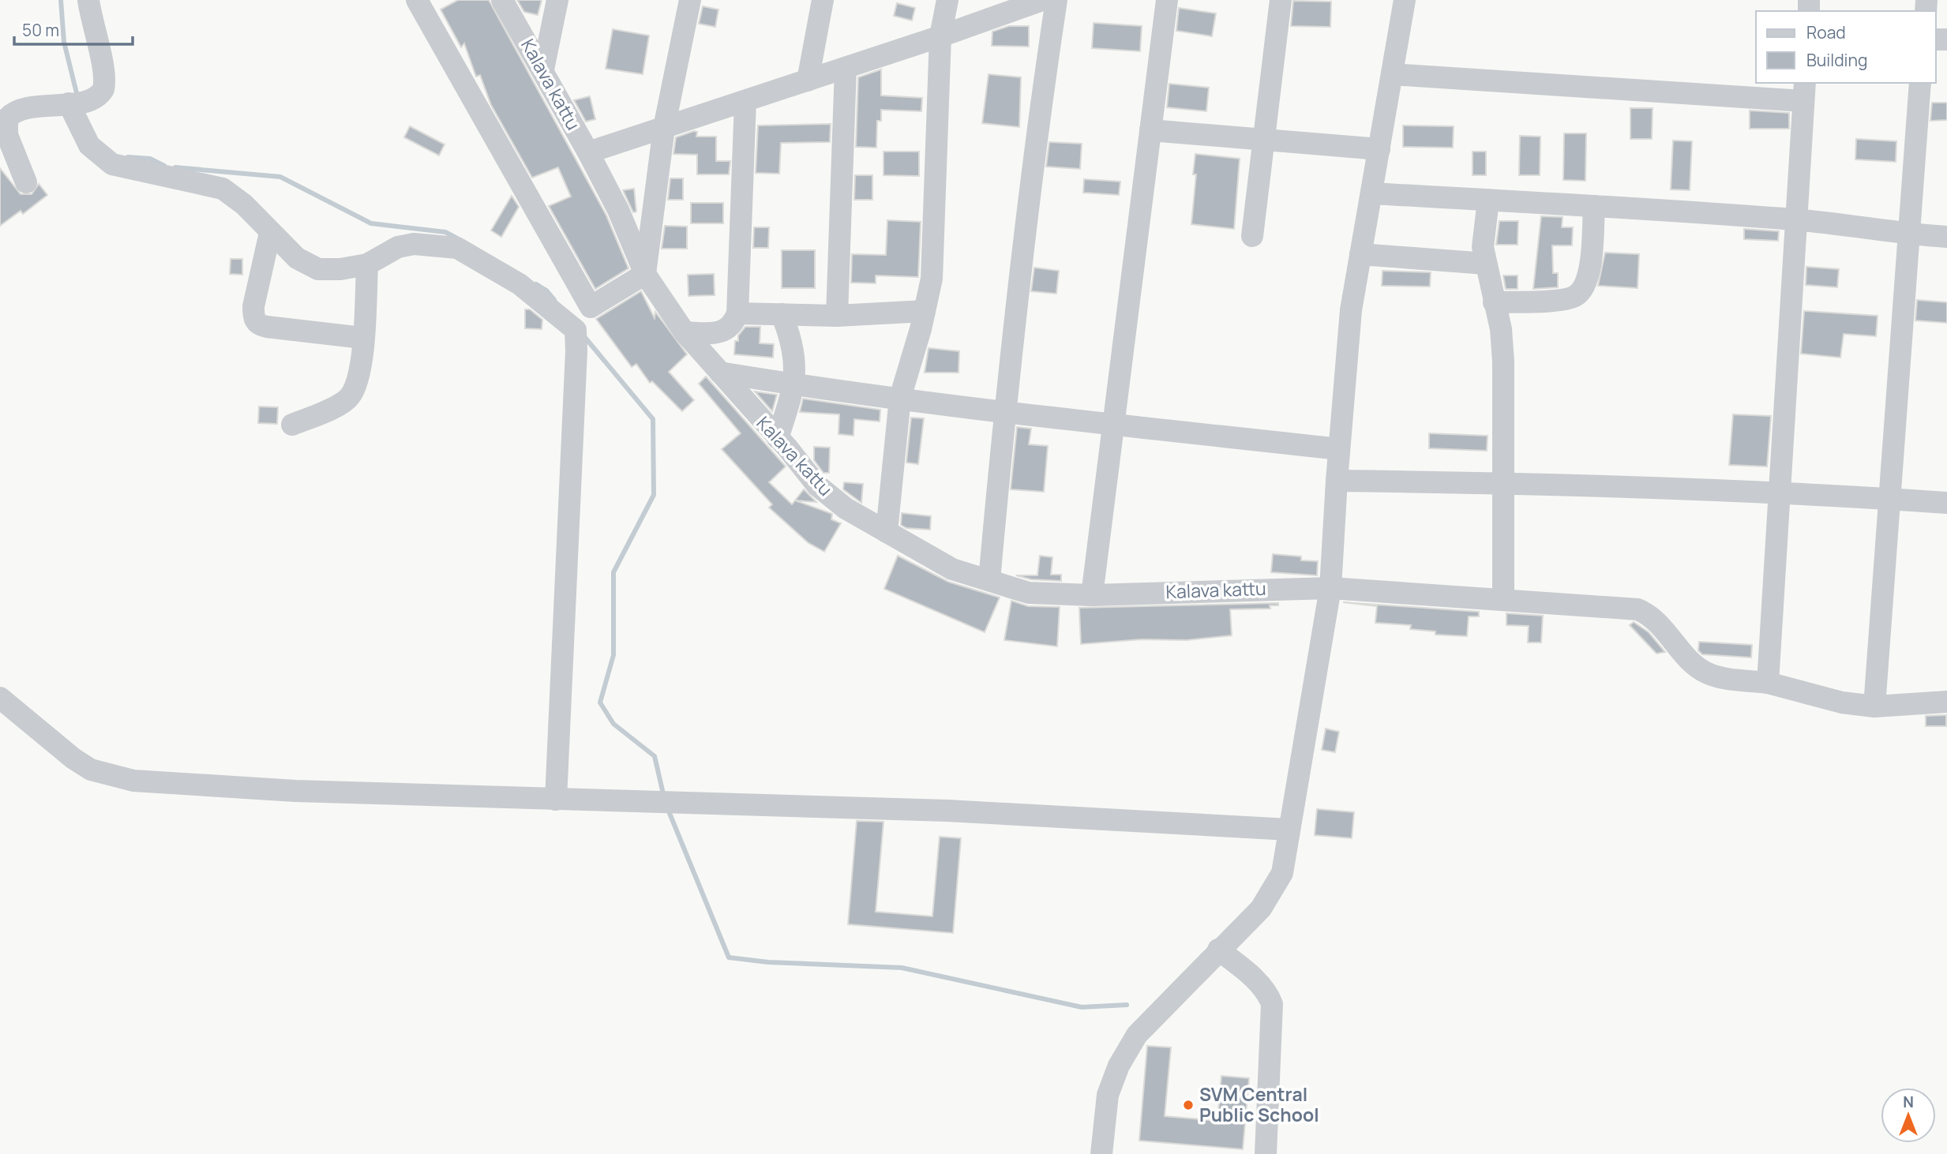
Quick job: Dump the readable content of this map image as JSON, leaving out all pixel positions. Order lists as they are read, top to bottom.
{
  "streets": {
    "street": ["Kalava kattu"]
  },
  "places": ["SVM Central Public School"],
  "legend": ["Road", "Building"],
  "scale_bar": "50 m",
  "north": "top"
}
